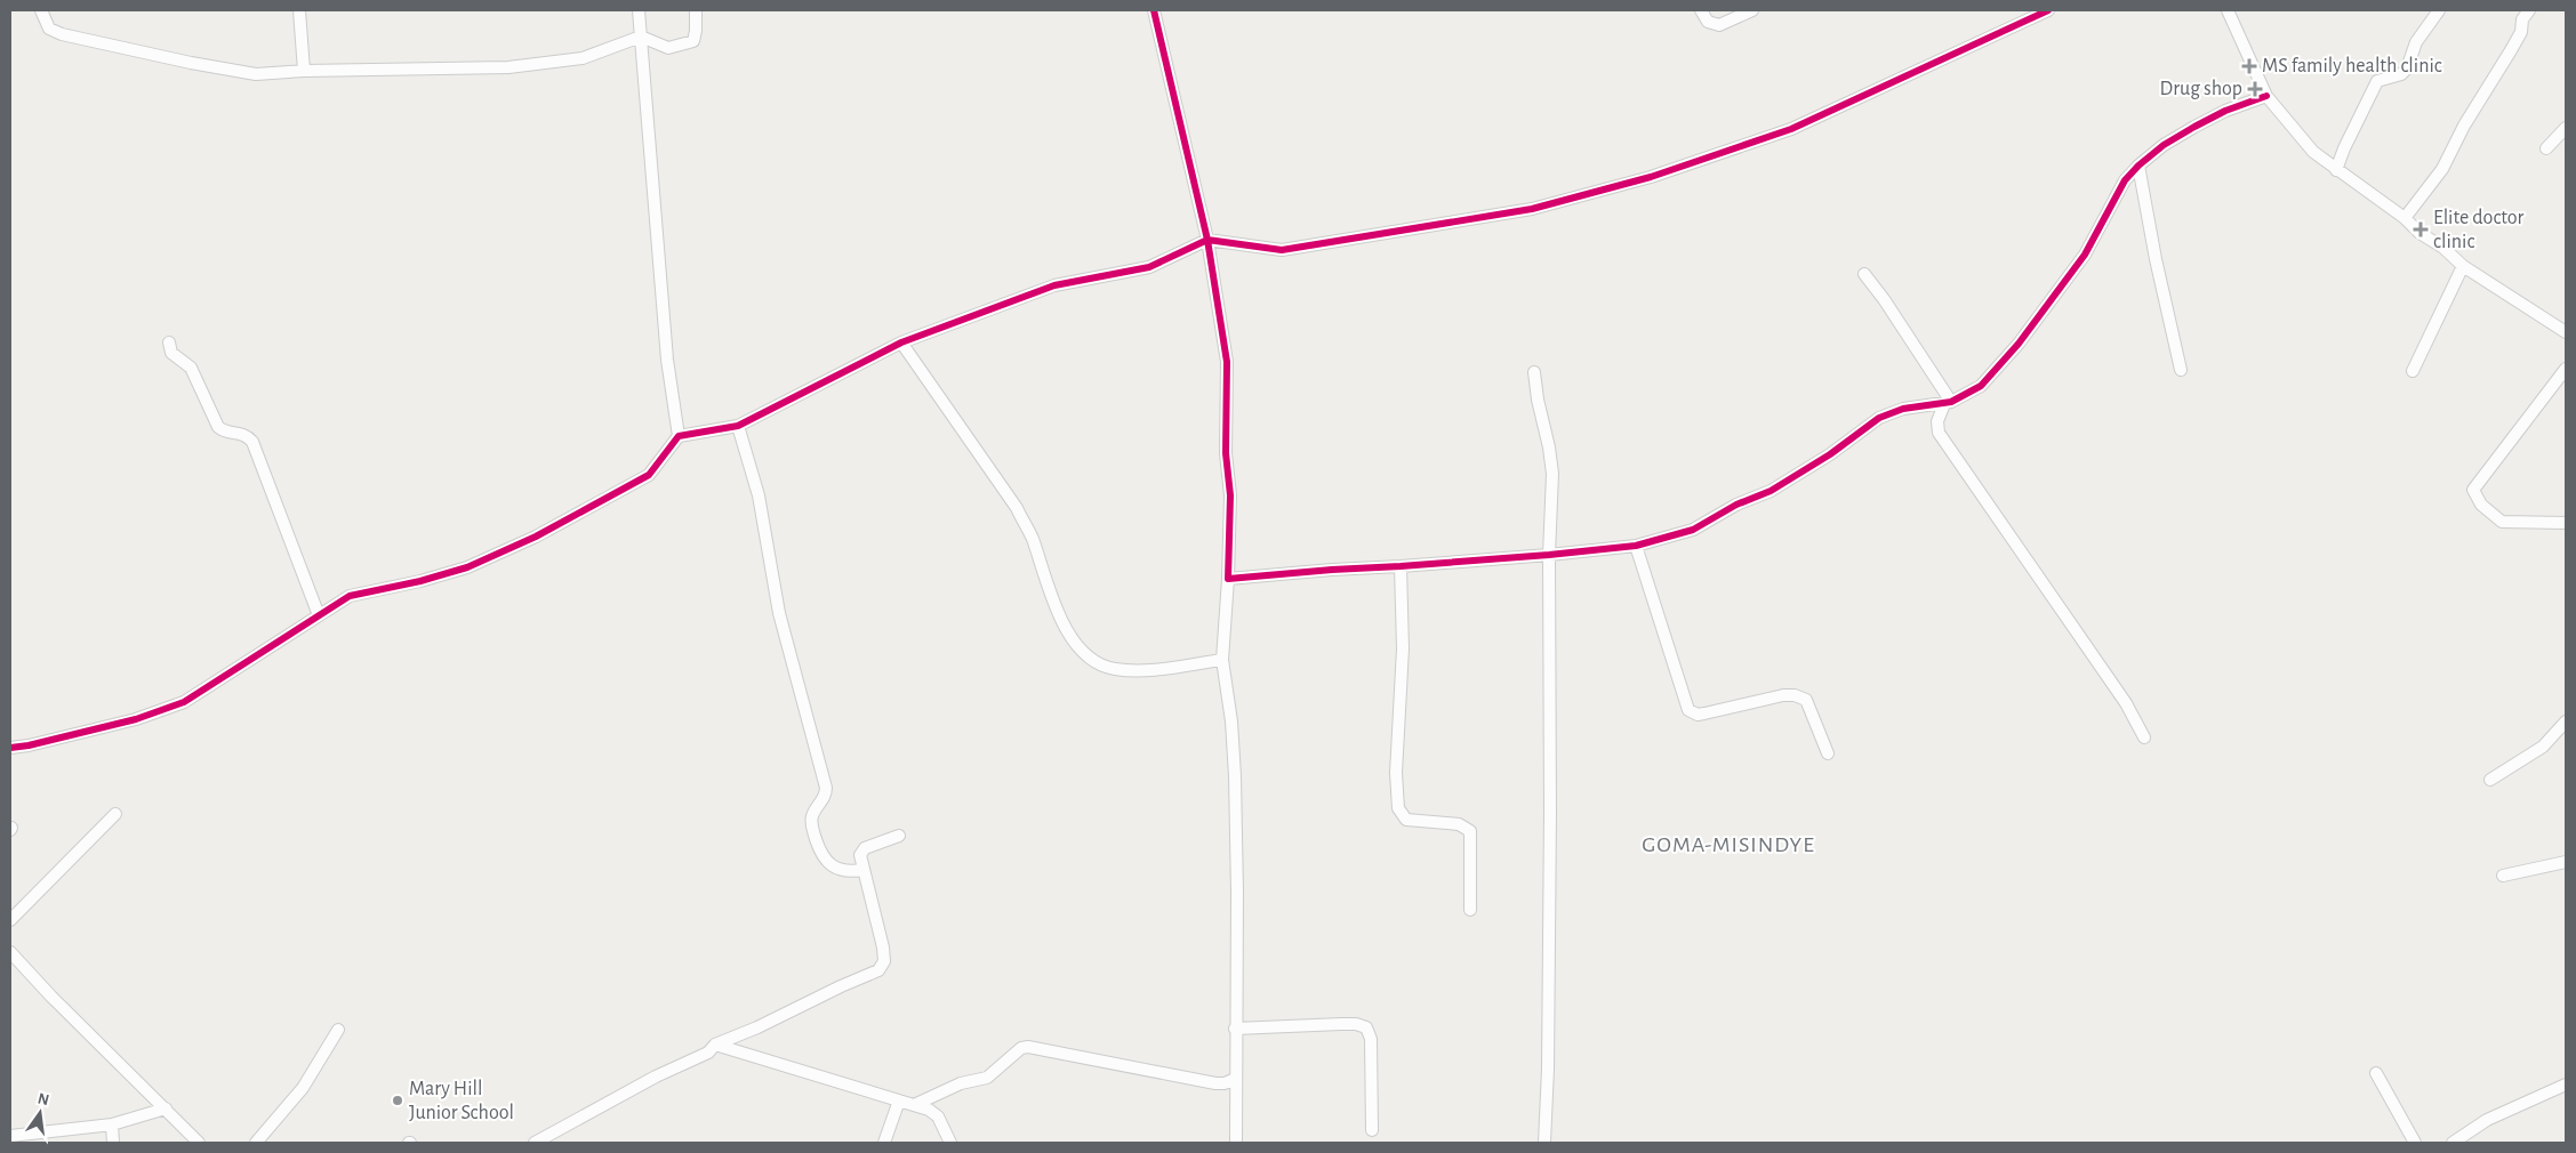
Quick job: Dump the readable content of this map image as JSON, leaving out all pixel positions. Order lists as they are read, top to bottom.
{
  "districts": ["GOMA-MISINDYE"],
  "places": {
    "health": ["MS family health clinic", "Drug shop", "Elite doctor clinic"],
    "other": ["Mary Hill Junior School"]
  },
  "north": "top"
}
